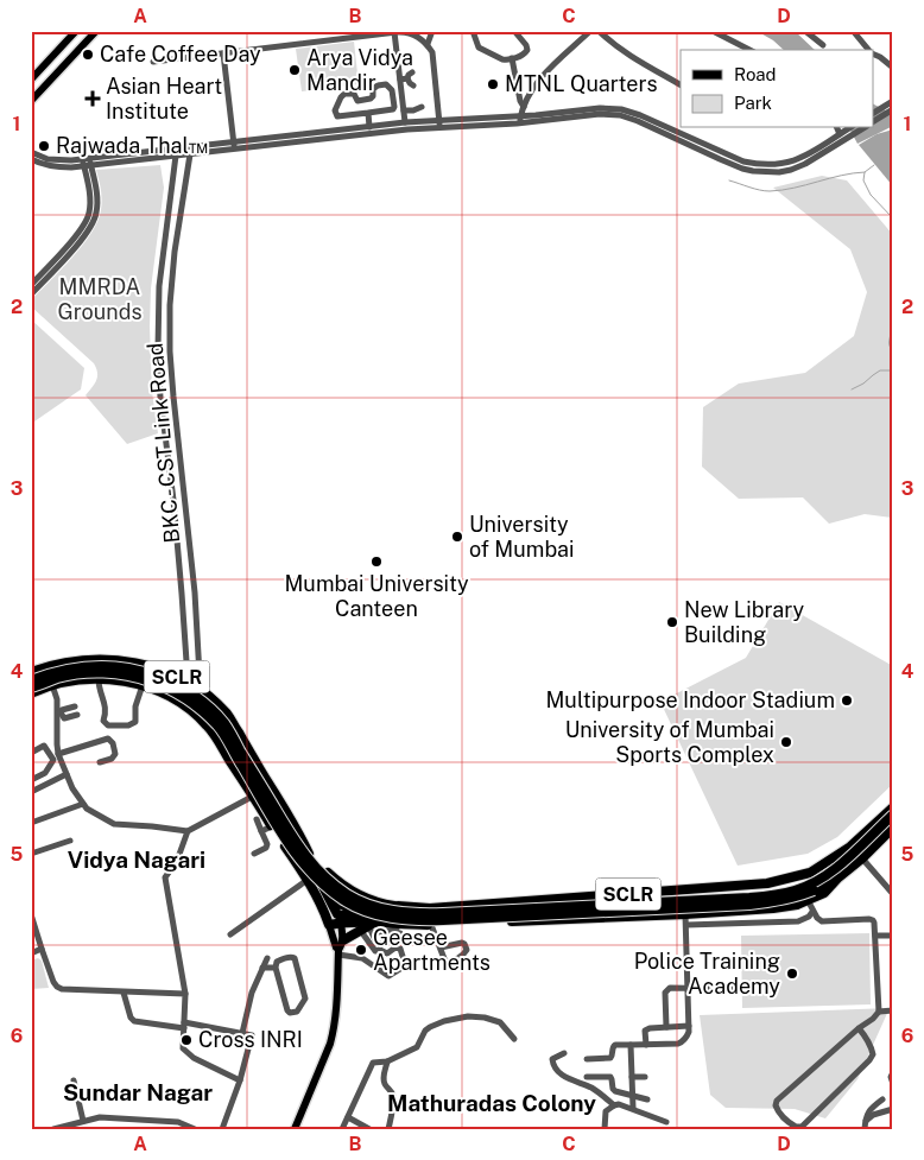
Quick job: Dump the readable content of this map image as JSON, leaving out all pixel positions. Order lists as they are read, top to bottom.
{
  "streets": {
    "highway": ["SCLR"],
    "street": ["BKC - CST Link Road"]
  },
  "crossings": [
    ["BKC - CST Link Road", "SCLR"]
  ],
  "districts": ["Vidya Nagari", "Sundar Nagar", "Mathuradas Colony"],
  "parks": ["MMRDA Grounds"],
  "places": {
    "other": [
      "Cafe Coffee Day",
      "Arya Vidya Mandir",
      "MTNL Quarters",
      "Rajwada Thal™",
      "University of Mumbai",
      "Mumbai University Canteen",
      "New Library Building",
      "Multipurpose Indoor Stadium",
      "University of Mumbai Sports Complex",
      "Geesee Apartments",
      "Police Training Academy",
      "Cross INRI"
    ],
    "health": ["Asian Heart Institute"]
  },
  "legend": ["Road", "Park"],
  "grid": {
    "columns": [
      "A",
      "B",
      "C",
      "D"
    ],
    "rows": [
      "1",
      "2",
      "3",
      "4",
      "5",
      "6"
    ]
  }
}
